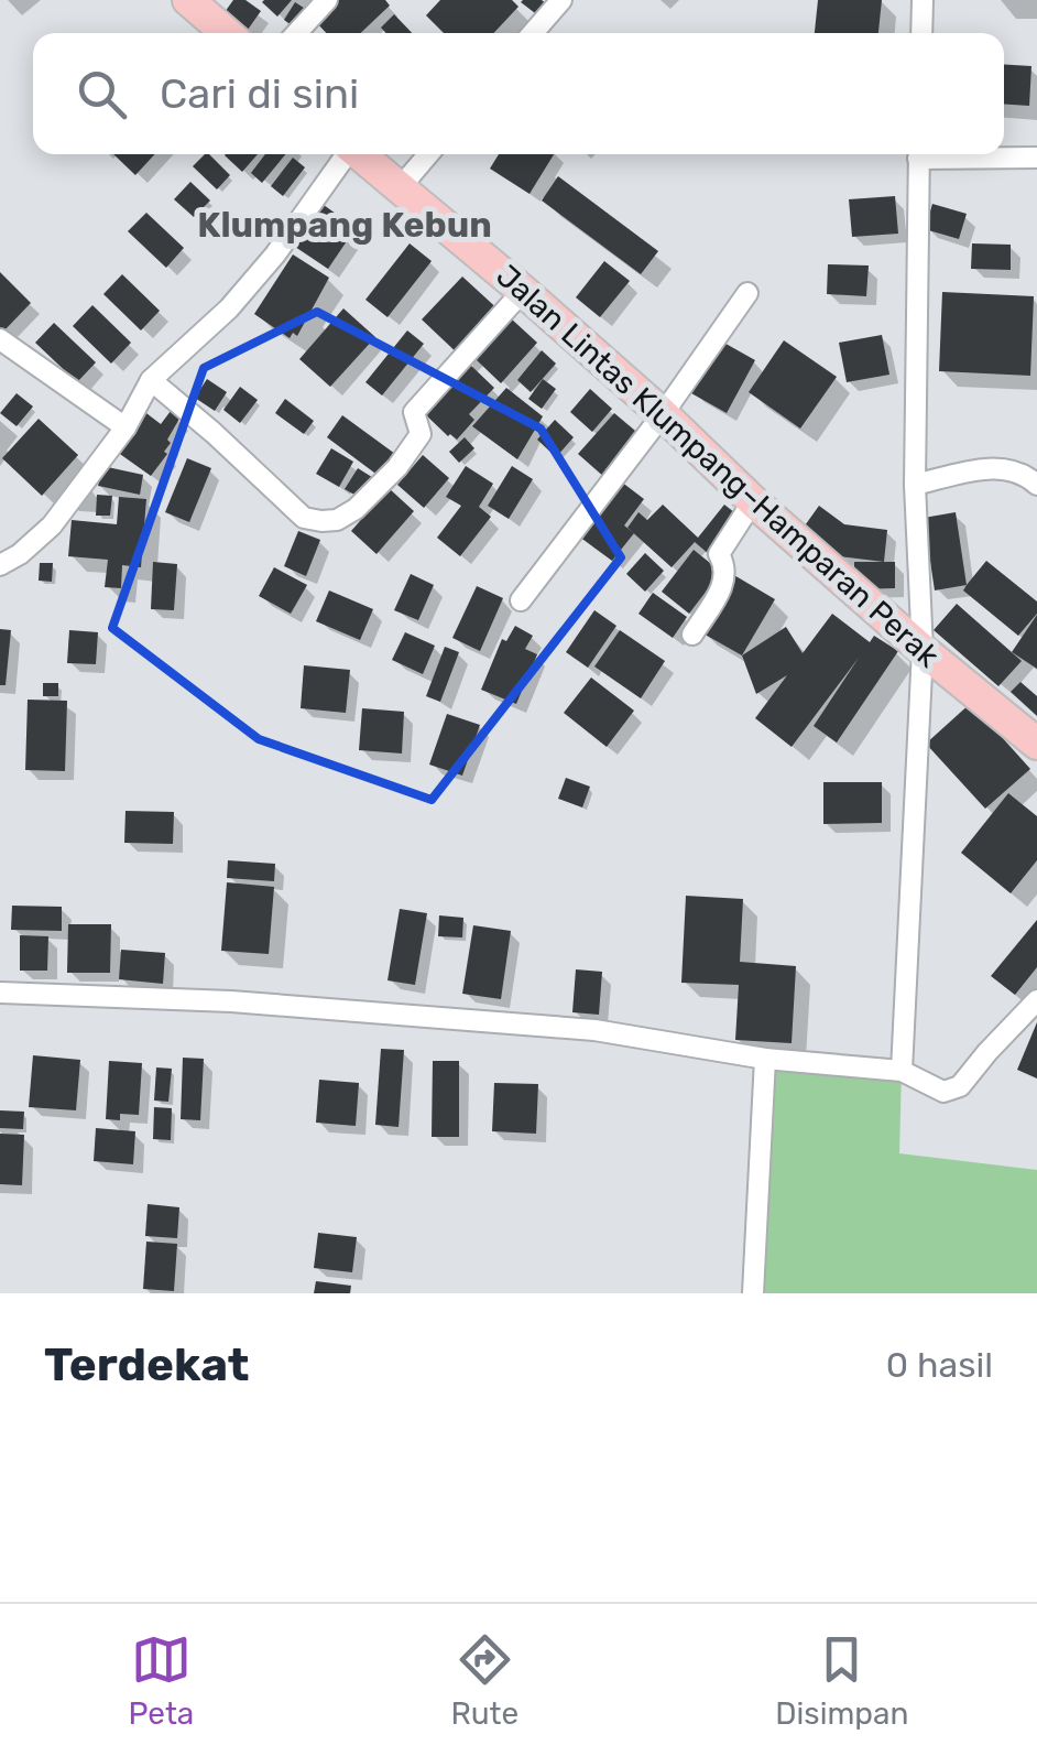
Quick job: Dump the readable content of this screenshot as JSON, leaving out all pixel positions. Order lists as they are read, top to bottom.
{
  "streets": {
    "main road": ["Jalan Lintas Klumpang–Hamparan Perak"]
  },
  "districts": ["Klumpang Kebun"],
  "page": {
    "search": "Cari di sini",
    "heading": ["Terdekat", "0 hasil"],
    "nav": ["Peta", "Rute", "Disimpan"]
  }
}
